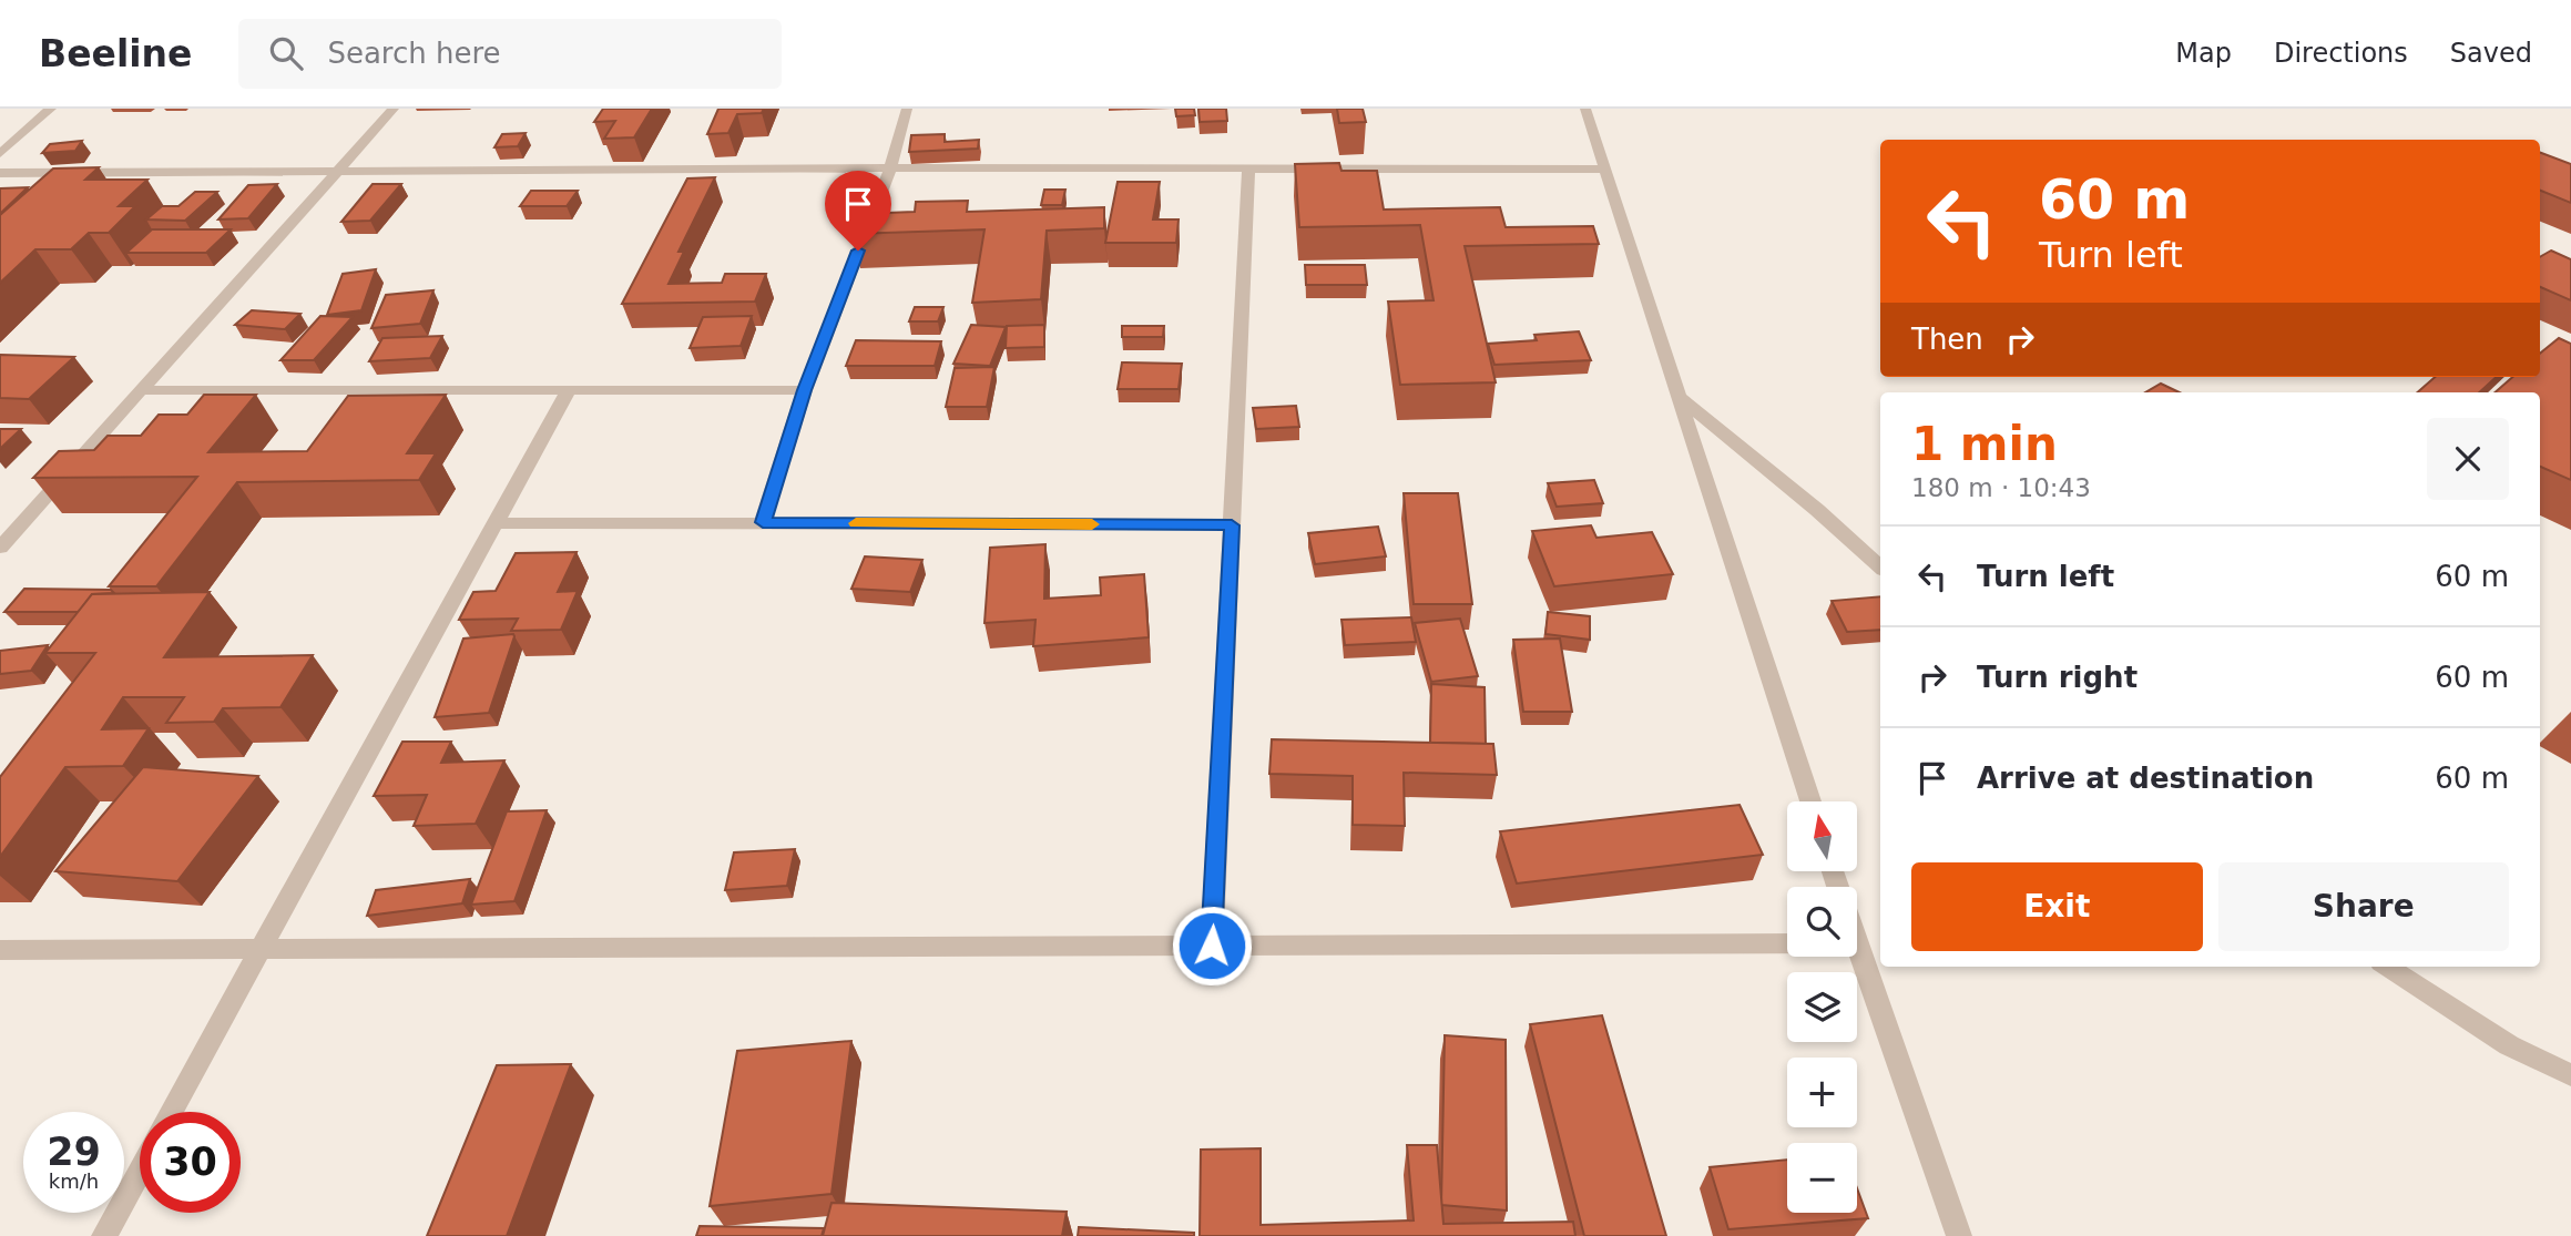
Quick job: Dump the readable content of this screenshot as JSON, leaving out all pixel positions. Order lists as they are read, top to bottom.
{
  "north": "top",
  "page": {
    "header": "Beeline",
    "search": "Search here",
    "nav": ["Map", "Directions", "Saved"],
    "turn": ["60 m", "Turn left"],
    "then": "Then",
    "heading": ["1 min", "180 m · 10:43"],
    "list": [
      {
        "name": "Turn left",
        "value": "60 m"
      },
      {
        "name": "Turn right",
        "value": "60 m"
      },
      {
        "name": "Arrive at destination",
        "value": "60 m"
      }
    ],
    "map_buttons": ["+", "−"],
    "buttons": ["Exit", "Share"],
    "speed": "29 km/h",
    "limit": "30"
  }
}
